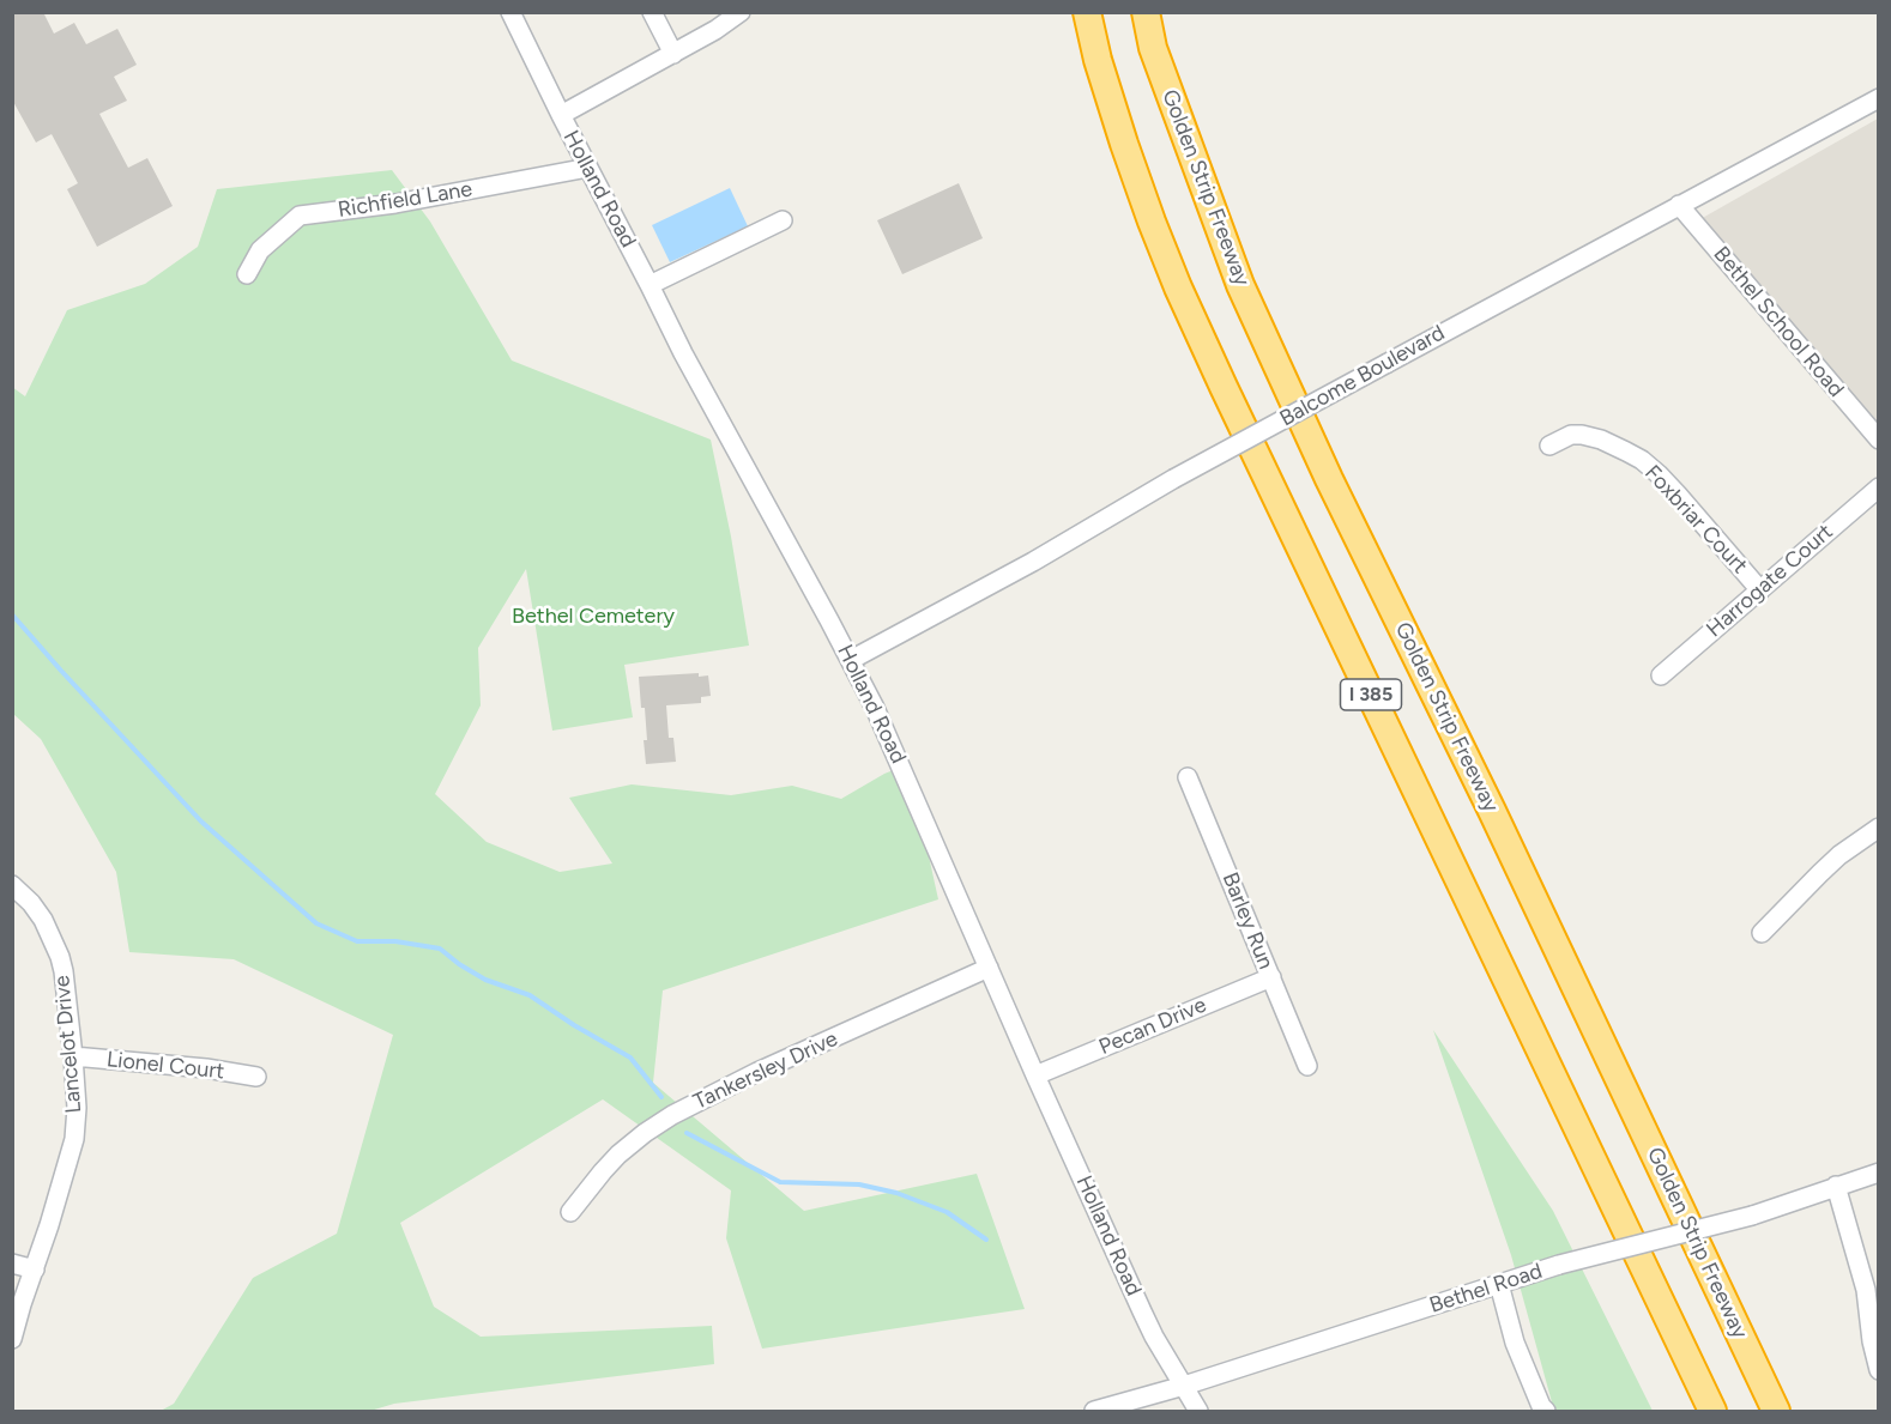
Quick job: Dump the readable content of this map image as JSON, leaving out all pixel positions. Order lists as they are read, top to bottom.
{
  "streets": {
    "highway": ["Golden Strip Freeway", "I 385"],
    "street": [
      "Holland Road",
      "Richfield Lane",
      "Bethel School Road",
      "Balcome Boulevard",
      "Foxbriar Court",
      "Harrogate Court",
      "Barley Run",
      "Pecan Drive",
      "Lancelot Drive",
      "Lionel Court",
      "Tankersley Drive",
      "Bethel Road"
    ]
  },
  "crossings": [
    ["Holland Road", "Richfield Lane"],
    ["Holland Road", "Balcome Boulevard"],
    ["Holland Road", "Pecan Drive"],
    ["Holland Road", "Tankersley Drive"],
    ["Holland Road", "Bethel Road"],
    ["Bethel School Road", "Balcome Boulevard"],
    ["Foxbriar Court", "Harrogate Court"],
    ["Barley Run", "Pecan Drive"],
    ["Lancelot Drive", "Lionel Court"]
  ],
  "parks": ["Bethel Cemetery"]
}
